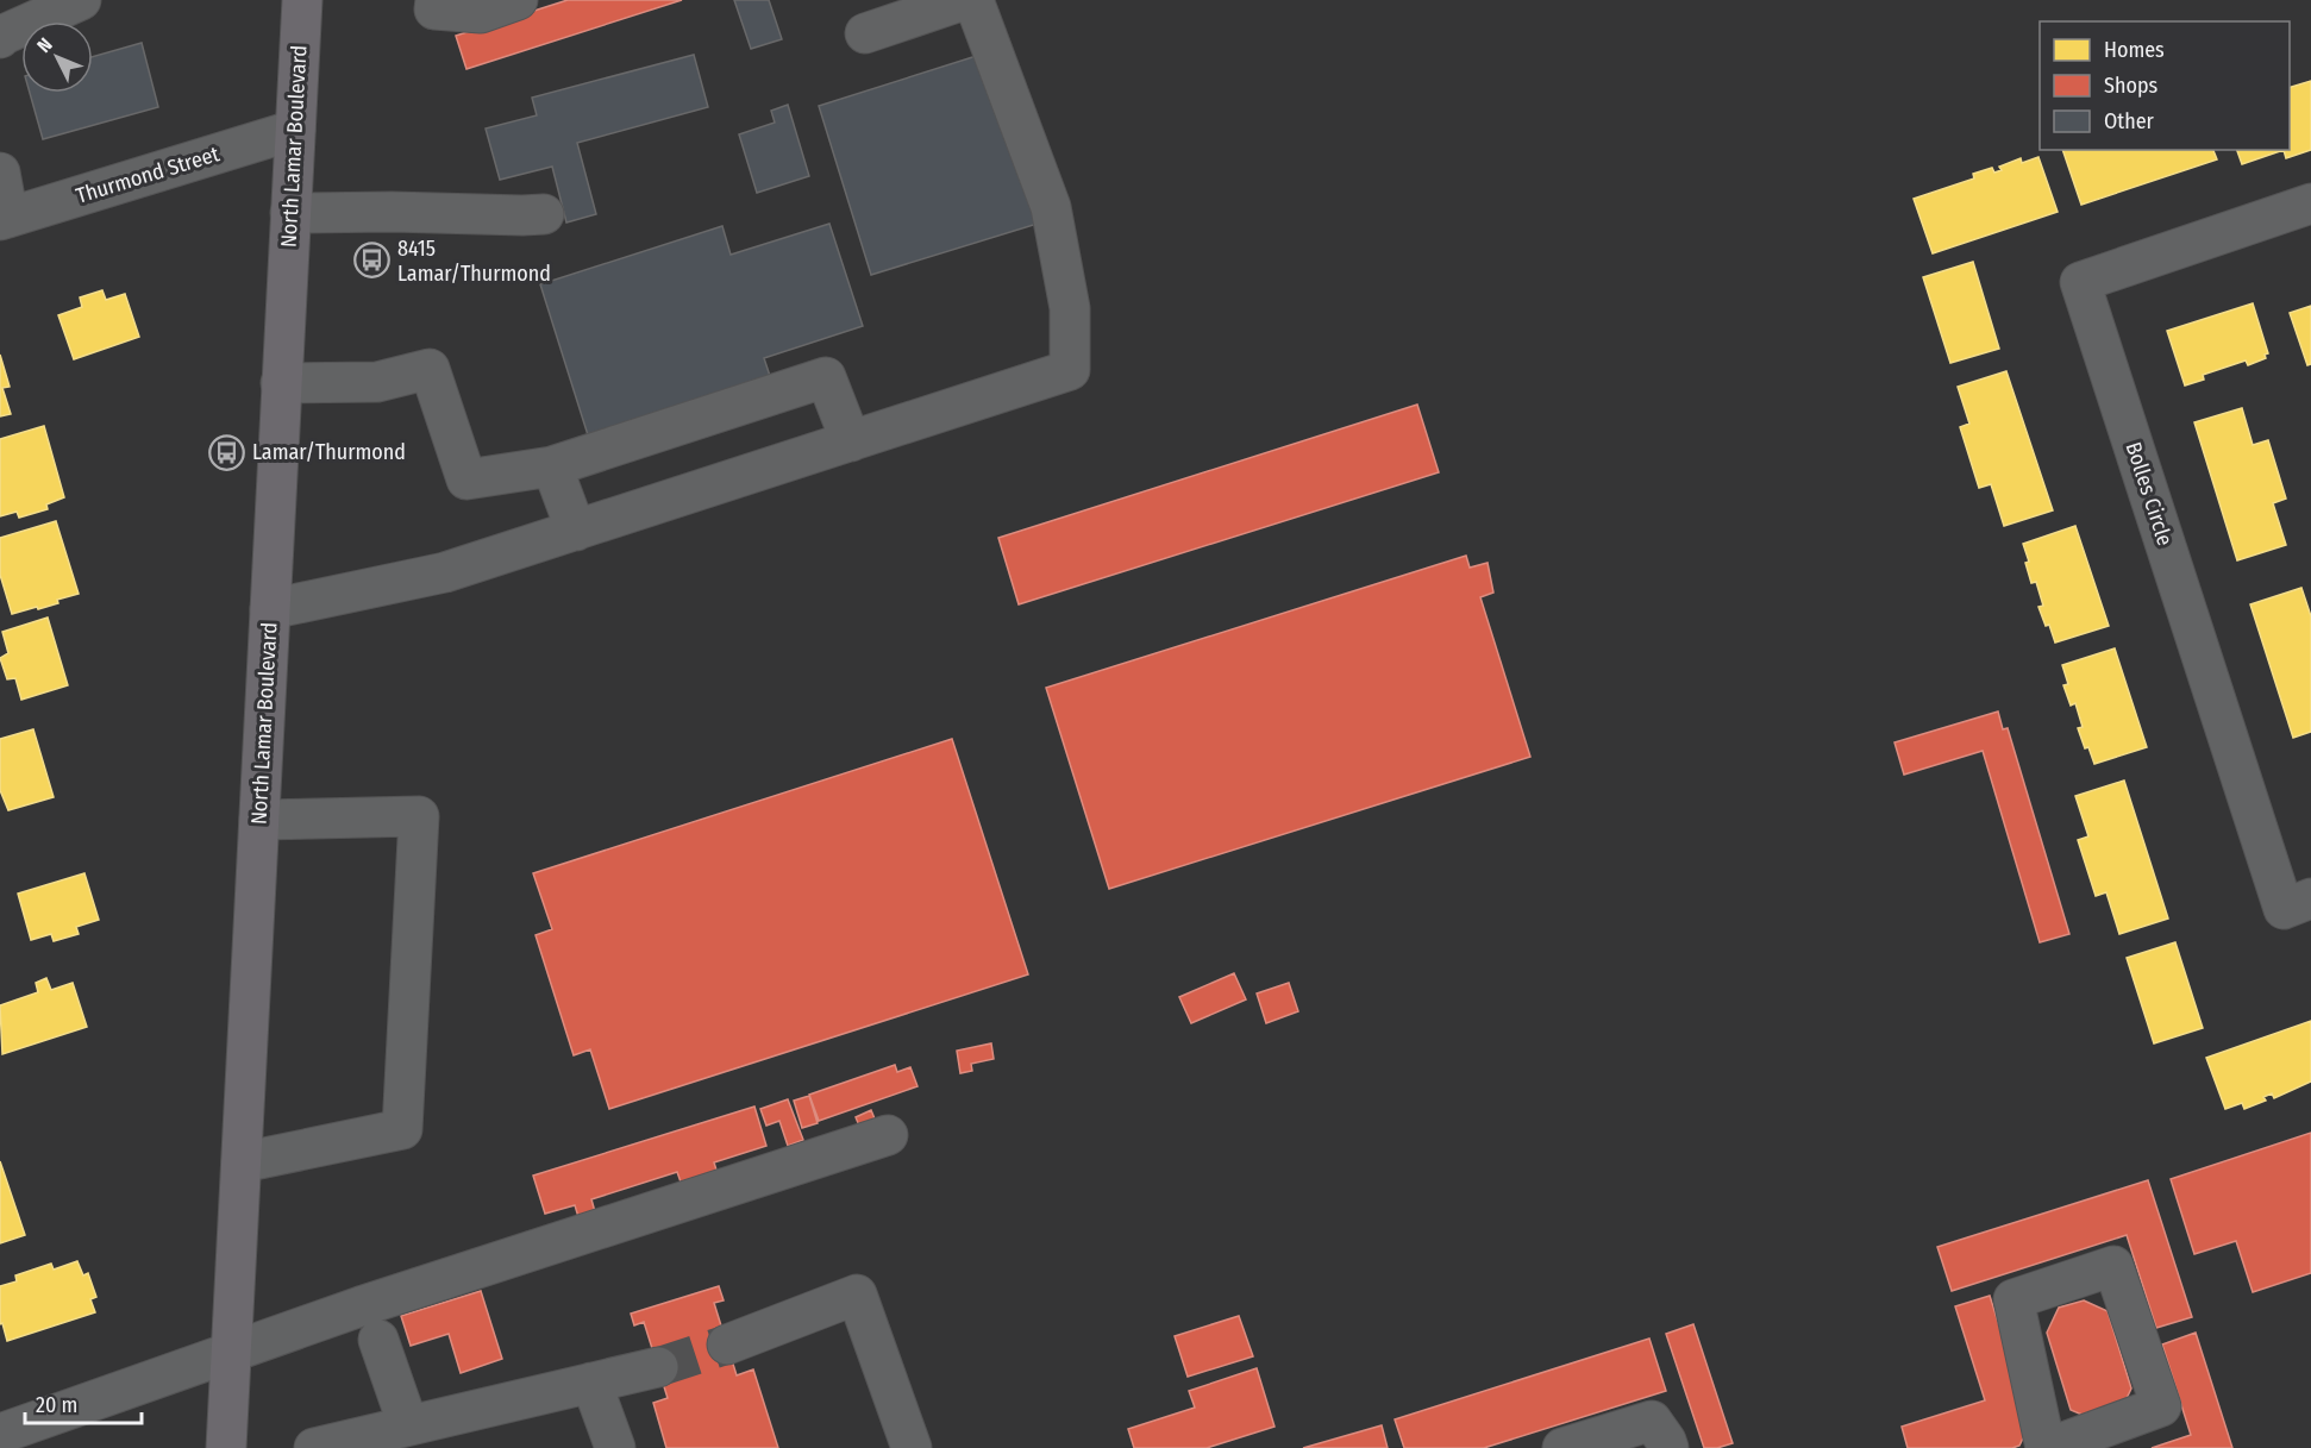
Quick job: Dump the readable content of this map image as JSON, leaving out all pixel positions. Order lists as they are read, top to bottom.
{
  "streets": {
    "main road": ["North Lamar Boulevard"],
    "street": ["Thurmond Street", "Bolles Circle"]
  },
  "crossings": [
    ["North Lamar Boulevard", "Thurmond Street"]
  ],
  "places": {
    "bus stop": ["8415 Lamar/Thurmond", "Lamar/Thurmond"]
  },
  "legend": ["Homes", "Shops", "Other"],
  "scale_bar": "20 m",
  "north": "top left"
}
